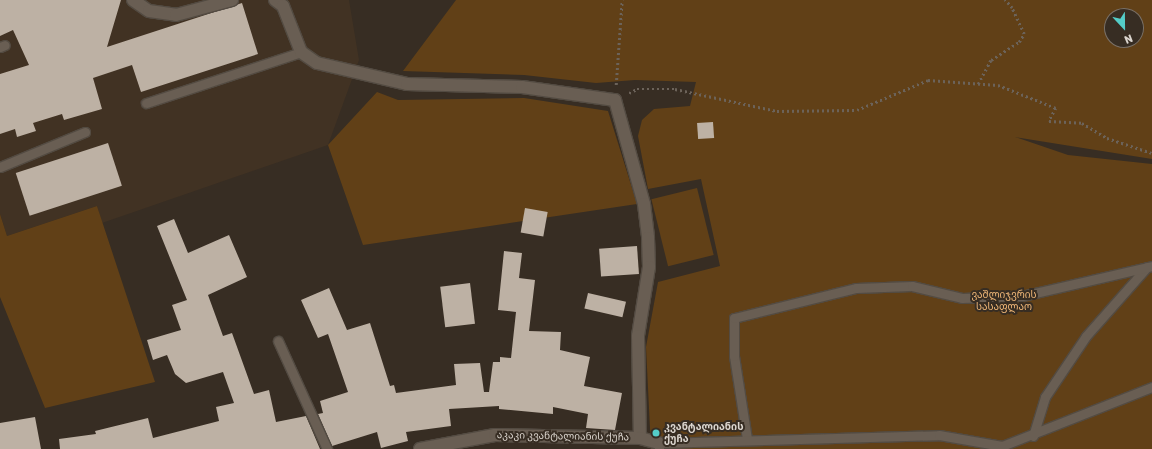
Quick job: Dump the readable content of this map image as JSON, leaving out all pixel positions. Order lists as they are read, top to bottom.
{
  "streets": {
    "street": ["აკაკი კვანტალიანის ქუჩა"]
  },
  "parks": ["ვაშლიჯვრის სასაფლაო"],
  "places": ["კვანტალიანის ქუჩა"],
  "north": "bottom"
}
